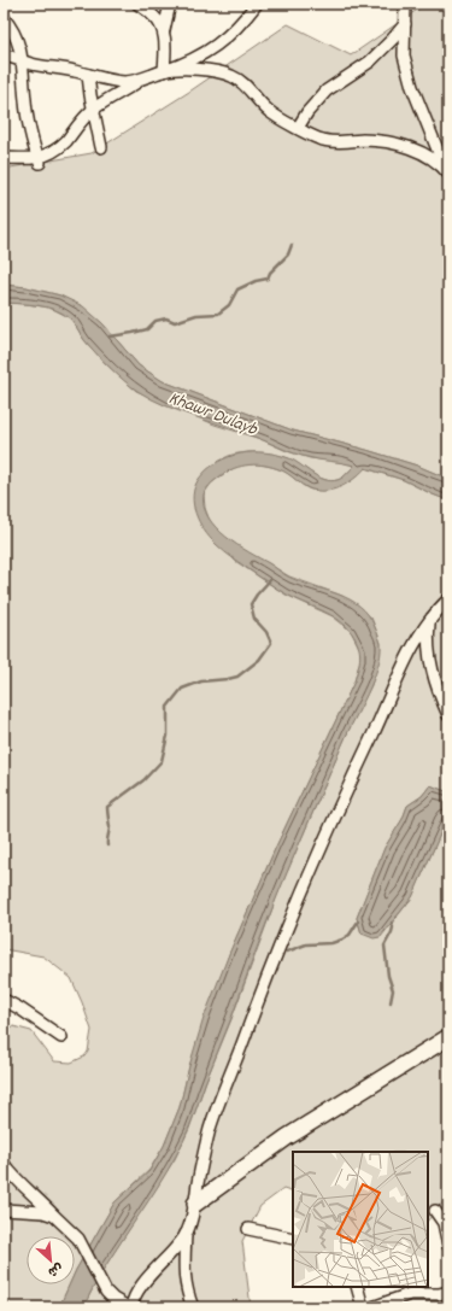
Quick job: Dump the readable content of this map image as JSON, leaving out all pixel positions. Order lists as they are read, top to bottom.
{
  "water": ["Khawr Dulayb"],
  "north": "bottom right"
}
